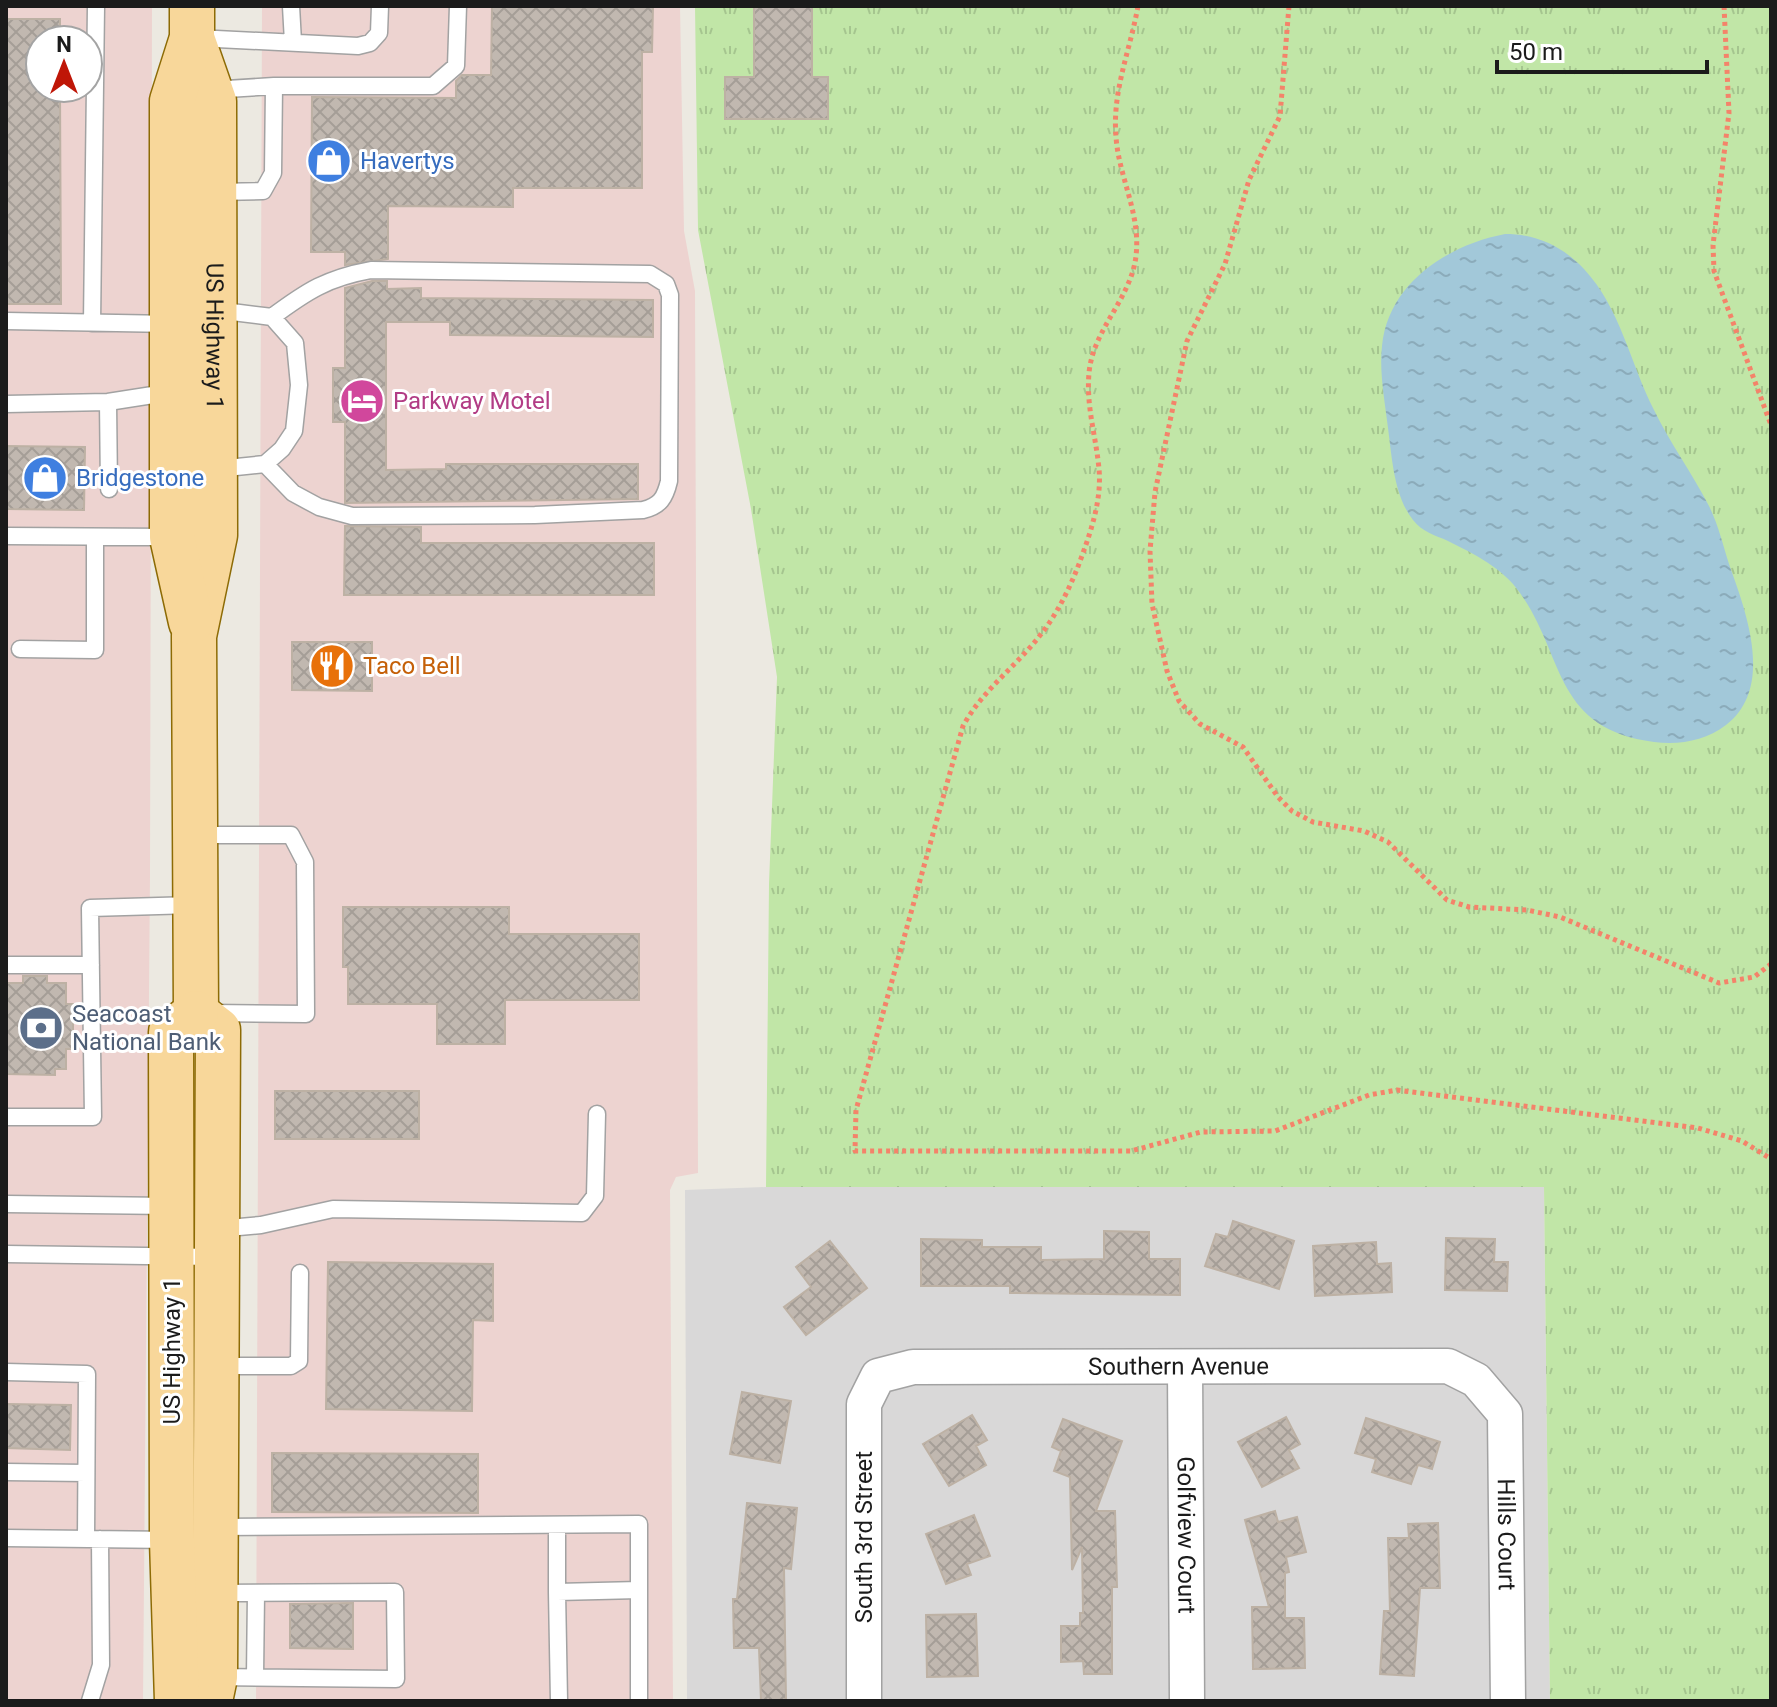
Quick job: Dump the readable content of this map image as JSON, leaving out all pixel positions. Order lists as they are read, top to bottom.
{
  "streets": {
    "main road": ["US Highway 1"],
    "street": [
      "Southern Avenue",
      "Golfview Court",
      "Hills Court",
      "South 3rd Street"
    ]
  },
  "crossings": [
    ["Southern Avenue", "Golfview Court"],
    ["Southern Avenue", "Hills Court"],
    ["Southern Avenue", "South 3rd Street"]
  ],
  "places": {
    "shop": ["Havertys", "Bridgestone"],
    "hotel": ["Parkway Motel"],
    "restaurant": ["Taco Bell"],
    "bank": ["Seacoast National Bank"]
  },
  "scale_bar": "50 m",
  "north": "top"
}
